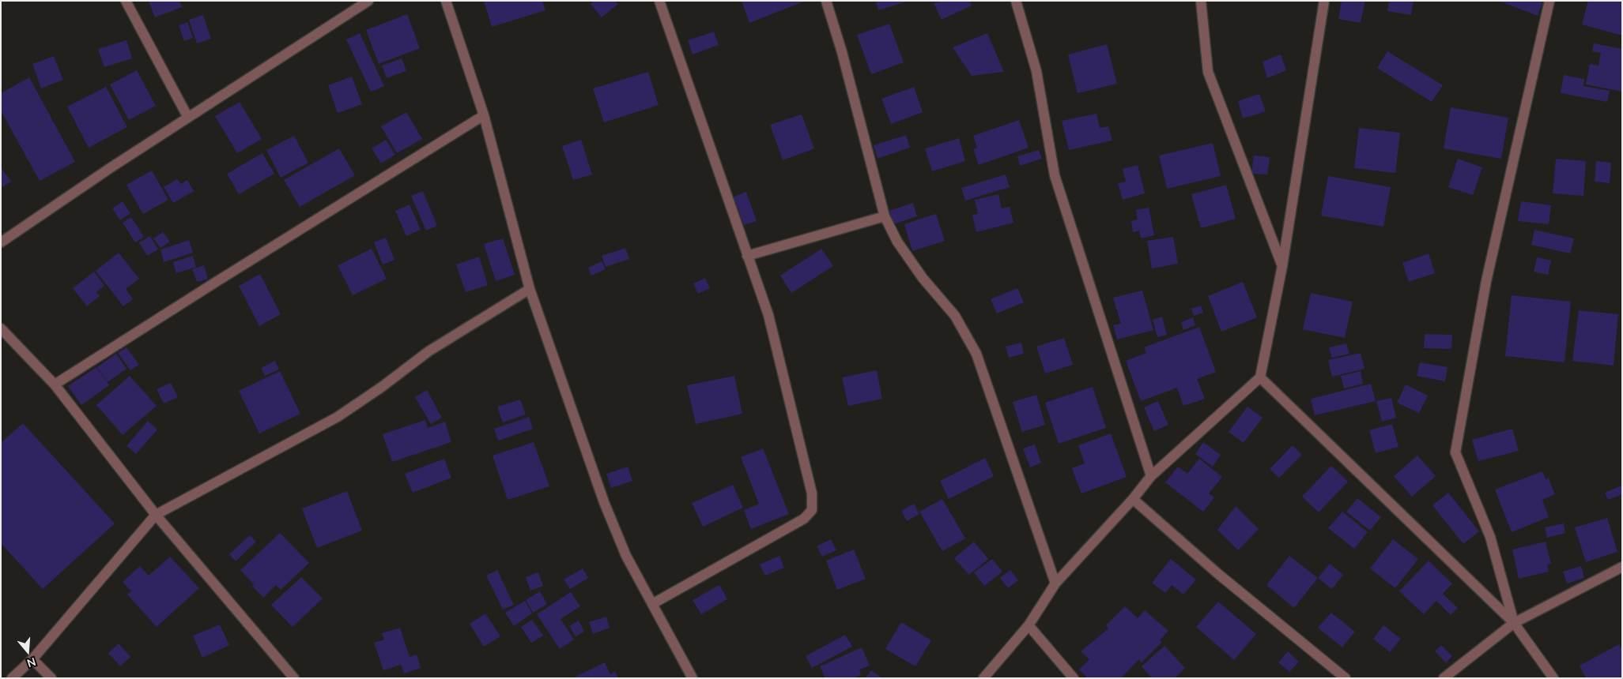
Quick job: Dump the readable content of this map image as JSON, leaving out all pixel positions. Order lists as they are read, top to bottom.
{
  "north": "bottom"
}
